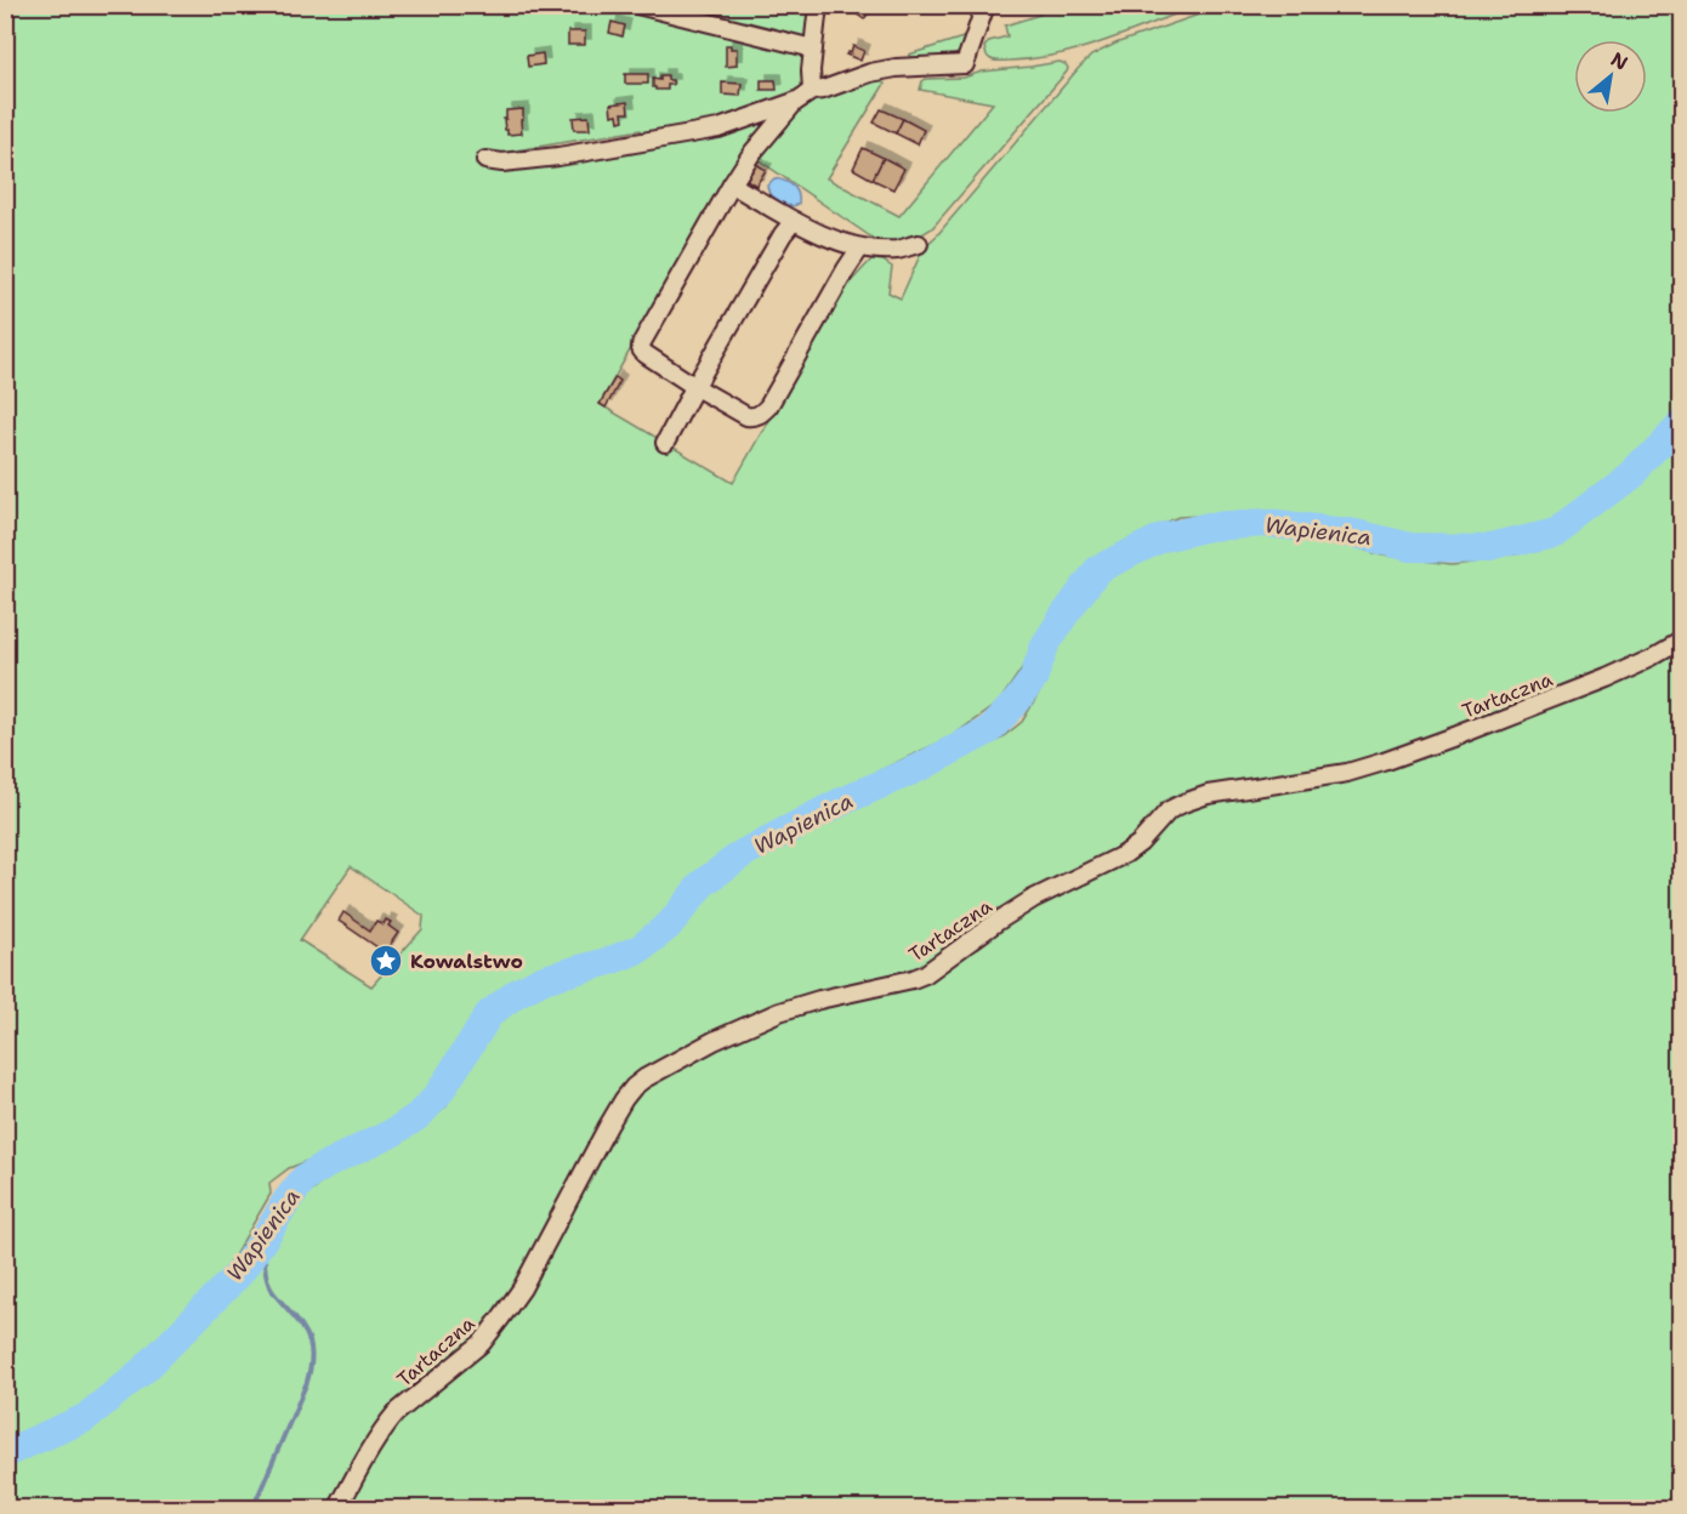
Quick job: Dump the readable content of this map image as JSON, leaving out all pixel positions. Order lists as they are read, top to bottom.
{
  "streets": {
    "street": ["Tartaczna"]
  },
  "water": ["Wapienica"],
  "places": {
    "place": ["Kowalstwo"]
  },
  "north": "top right"
}
